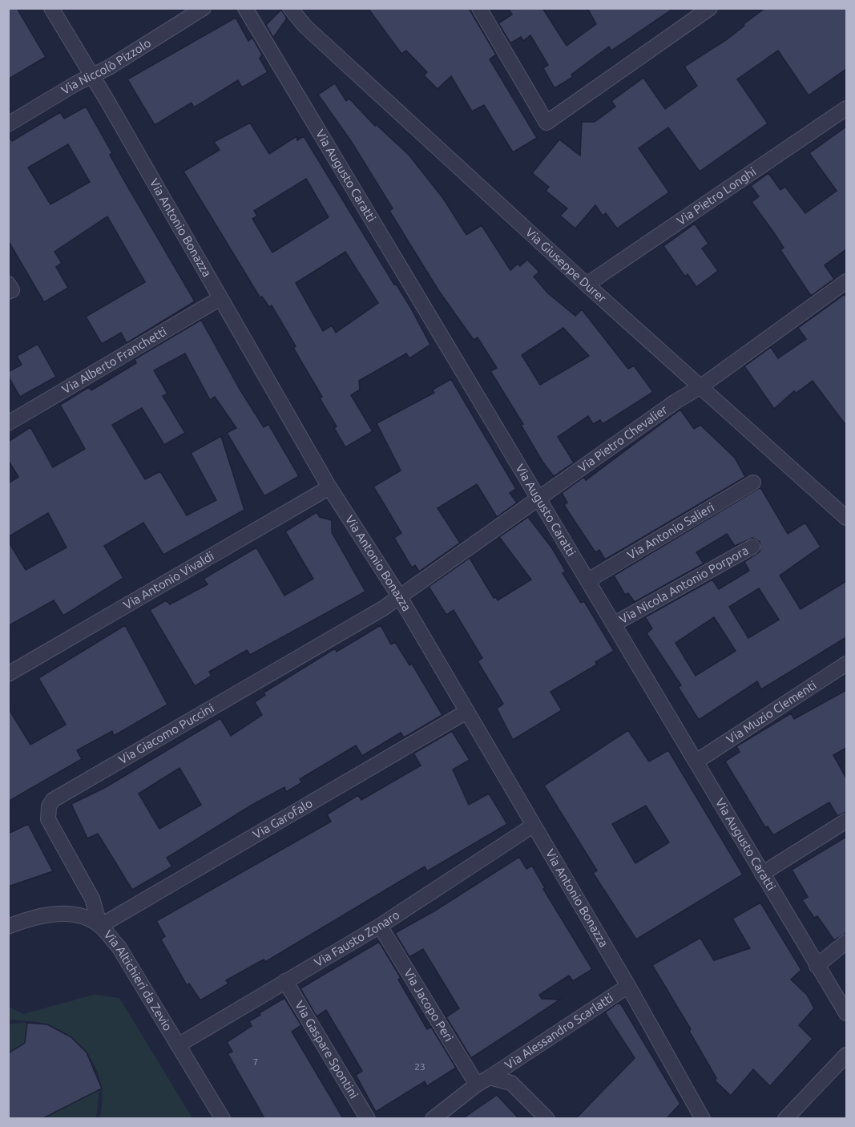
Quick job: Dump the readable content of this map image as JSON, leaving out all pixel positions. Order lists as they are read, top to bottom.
{
  "streets": {
    "street": [
      "Via Niccolò Pizzolo",
      "Via Augusto Caratti",
      "Via Pietro Longhi",
      "Via Antonio Bonazza",
      "Via Giuseppe Durer",
      "Via Alberto Franchetti",
      "Via Pietro Chevalier",
      "Via Antonio Salieri",
      "Via Antonio Vivaldi",
      "Via Nicola Antonio Porpora",
      "Via Muzio Clementi",
      "Via Giacomo Puccini",
      "Via Garofalo",
      "Via Fausto Zonaro",
      "Via Altichieri da Zevio",
      "Via Jacopo Peri",
      "Via Alessandro Scarlatti",
      "Via Gaspare Spontini"
    ]
  },
  "crossings": [
    ["Via Niccolò Pizzolo", "Via Antonio Bonazza"],
    ["Via Augusto Caratti", "Via Pietro Chevalier"],
    ["Via Augusto Caratti", "Via Antonio Salieri"],
    ["Via Augusto Caratti", "Via Nicola Antonio Porpora"],
    ["Via Augusto Caratti", "Via Muzio Clementi"],
    ["Via Pietro Longhi", "Via Giuseppe Durer"],
    ["Via Antonio Bonazza", "Via Alberto Franchetti"],
    ["Via Antonio Bonazza", "Via Pietro Chevalier"],
    ["Via Antonio Bonazza", "Via Antonio Vivaldi"],
    ["Via Antonio Bonazza", "Via Giacomo Puccini"],
    ["Via Antonio Bonazza", "Via Garofalo"],
    ["Via Antonio Bonazza", "Via Fausto Zonaro"],
    ["Via Antonio Bonazza", "Via Alessandro Scarlatti"],
    ["Via Giuseppe Durer", "Via Pietro Chevalier"],
    ["Via Pietro Chevalier", "Via Giacomo Puccini"],
    ["Via Giacomo Puccini", "Via Garofalo"],
    ["Via Giacomo Puccini", "Via Altichieri da Zevio"],
    ["Via Garofalo", "Via Altichieri da Zevio"],
    ["Via Fausto Zonaro", "Via Altichieri da Zevio"],
    ["Via Fausto Zonaro", "Via Jacopo Peri"],
    ["Via Fausto Zonaro", "Via Gaspare Spontini"]
  ],
  "house_numbers": ["7", "23"]
}
